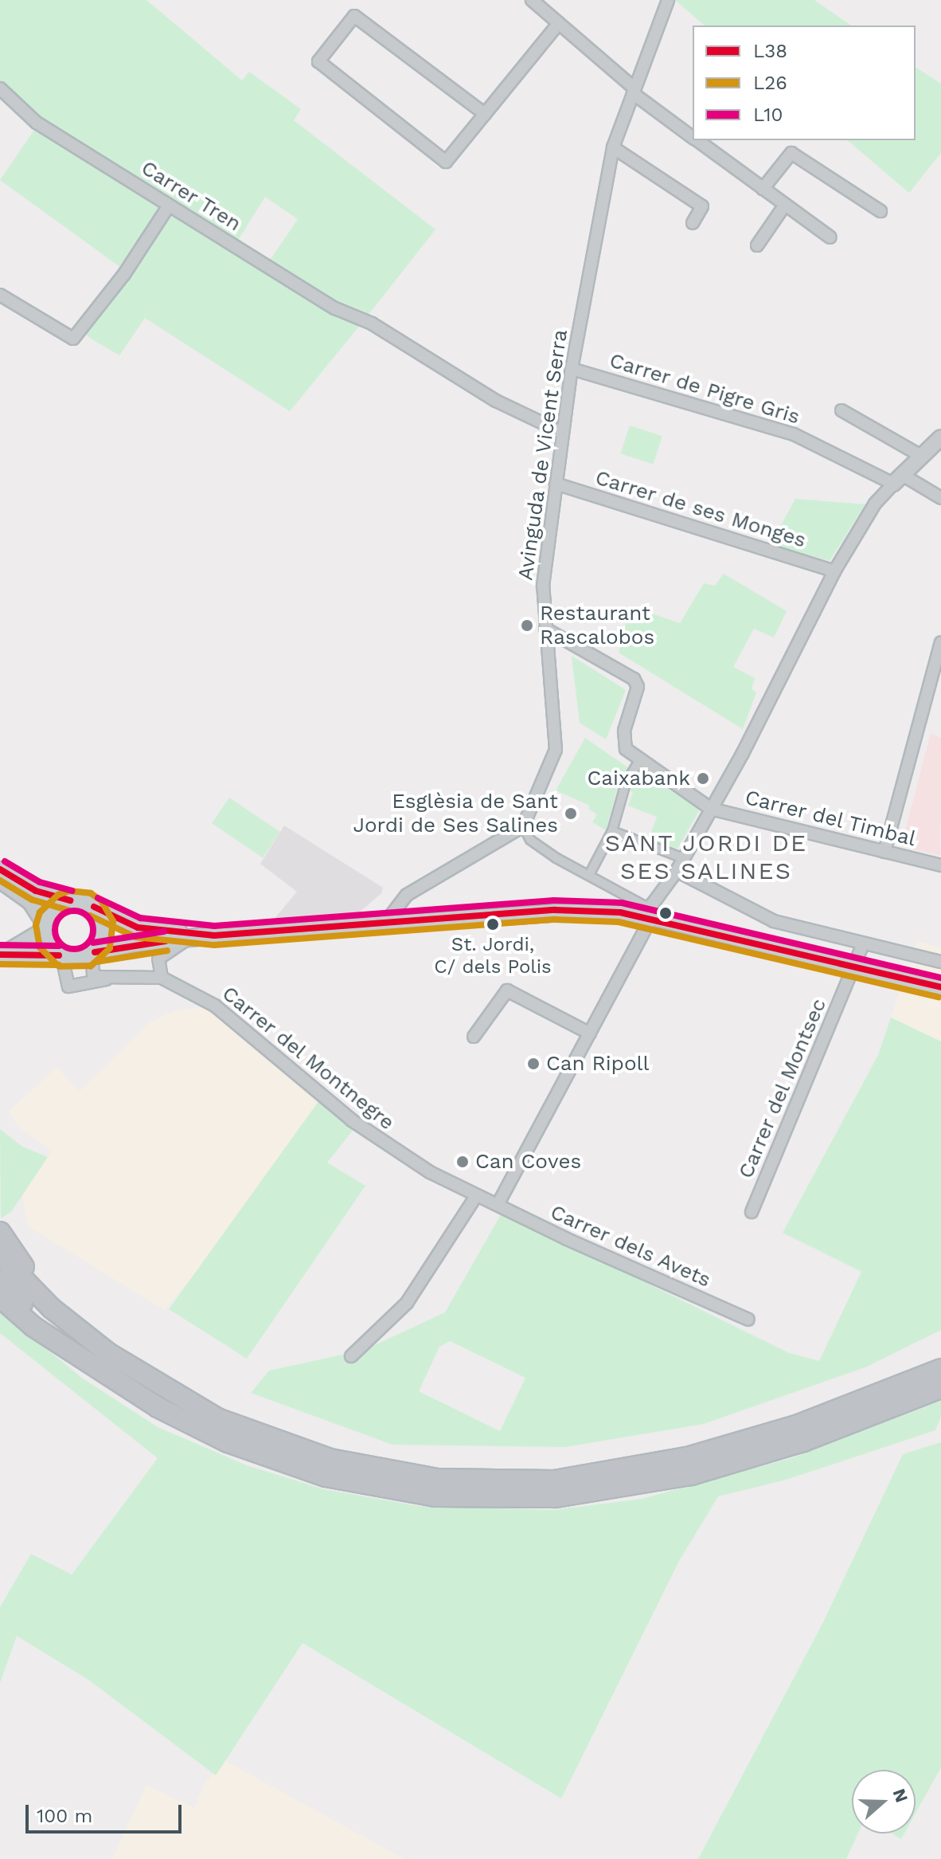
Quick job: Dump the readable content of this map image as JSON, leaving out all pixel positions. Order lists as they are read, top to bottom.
{
  "streets": {
    "street": [
      "Carrer Tren",
      "Carrer de Pigre Gris",
      "Avinguda de Vicent Serra",
      "Carrer de ses Monges",
      "Carrer del Timbal",
      "Carrer del Montnegre",
      "Carrer del Montsec",
      "Carrer dels Avets"
    ]
  },
  "crossings": [
    ["Carrer Tren", "Avinguda de Vicent Serra"],
    ["Carrer de Pigre Gris", "Avinguda de Vicent Serra"],
    ["Avinguda de Vicent Serra", "Carrer de ses Monges"],
    ["Carrer del Montnegre", "Carrer dels Avets"]
  ],
  "districts": ["SANT JORDI DE SES SALINES"],
  "places": [
    "Restaurant Rascalobos",
    "Caixabank",
    "Esglèsia de Sant Jordi de Ses Salines",
    "St. Jordi, C/ dels Polis",
    "Can Ripoll",
    "Can Coves"
  ],
  "lines": ["transit line L10", "transit line L38", "transit line L26"],
  "legend": ["L38", "L26", "L10"],
  "scale_bar": "100 m",
  "north": "right"
}
